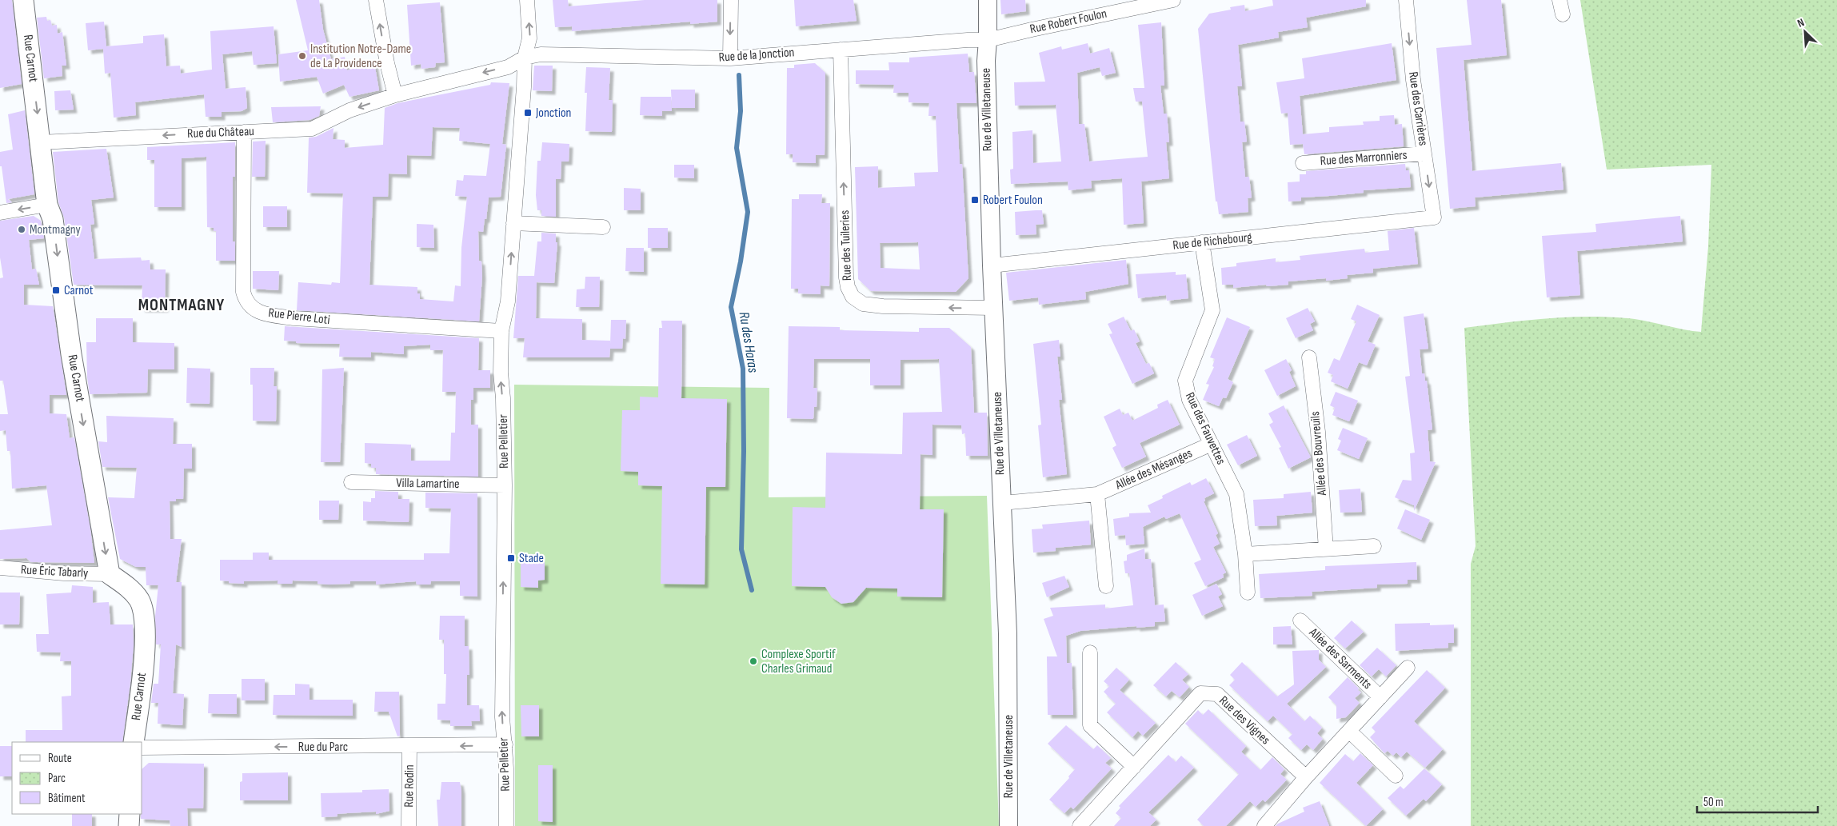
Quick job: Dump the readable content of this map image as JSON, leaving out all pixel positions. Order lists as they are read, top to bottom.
{
  "streets": {
    "main road": ["Rue Carnot"],
    "street": [
      "Rue Robert Foulon",
      "Rue de la Jonction",
      "Rue des Carrières",
      "Rue de Villetaneuse",
      "Rue du Château",
      "Rue des Marronniers",
      "Rue de Richebourg",
      "Rue des Tuileries",
      "Rue Pierre Loti",
      "Rue des Fauvettes",
      "Rue Pelletier",
      "Allée des Bouvreuils",
      "Allée des Mésanges",
      "Villa Lamartine",
      "Rue Éric Tabarly",
      "Allée des Sarments",
      "Rue des Vignes",
      "Rue du Parc",
      "Rue Rodin"
    ]
  },
  "crossings": [
    ["Rue Robert Foulon", "Rue de la Jonction"],
    ["Rue Robert Foulon", "Rue de Villetaneuse"],
    ["Rue de la Jonction", "Rue de Villetaneuse"],
    ["Rue de la Jonction", "Rue du Château"],
    ["Rue de la Jonction", "Rue des Tuileries"],
    ["Rue de la Jonction", "Rue Pelletier"],
    ["Rue Carnot", "Rue du Château"],
    ["Rue Carnot", "Rue Éric Tabarly"],
    ["Rue des Carrières", "Rue des Marronniers"],
    ["Rue des Carrières", "Rue de Richebourg"],
    ["Rue de Villetaneuse", "Rue de Richebourg"],
    ["Rue de Villetaneuse", "Rue des Tuileries"],
    ["Rue de Villetaneuse", "Allée des Mésanges"],
    ["Rue du Château", "Rue Pierre Loti"],
    ["Rue du Château", "Rue Pelletier"],
    ["Rue de Richebourg", "Rue des Fauvettes"],
    ["Rue Pierre Loti", "Rue Pelletier"],
    ["Rue des Fauvettes", "Allée des Mésanges"],
    ["Rue Pelletier", "Villa Lamartine"],
    ["Rue Pelletier", "Rue du Parc"],
    ["Rue du Parc", "Rue Rodin"]
  ],
  "one_way": [
    "Rue Carnot",
    "Rue des Carrières",
    "Rue du Château",
    "Rue Pelletier",
    "Rue du Parc"
  ],
  "districts": ["MONTMAGNY"],
  "water": ["Ru des Haras"],
  "places": {
    "other": ["Institution Notre-Dame de La Providence", "Montmagny", "Complexe Sportif Charles Grimaud"],
    "transit": [
      "Jonction",
      "Robert Foulon",
      "Carnot",
      "Stade"
    ]
  },
  "legend": ["Route", "Parc", "Bâtiment"],
  "scale_bar": "50 m",
  "north": "top left"
}
